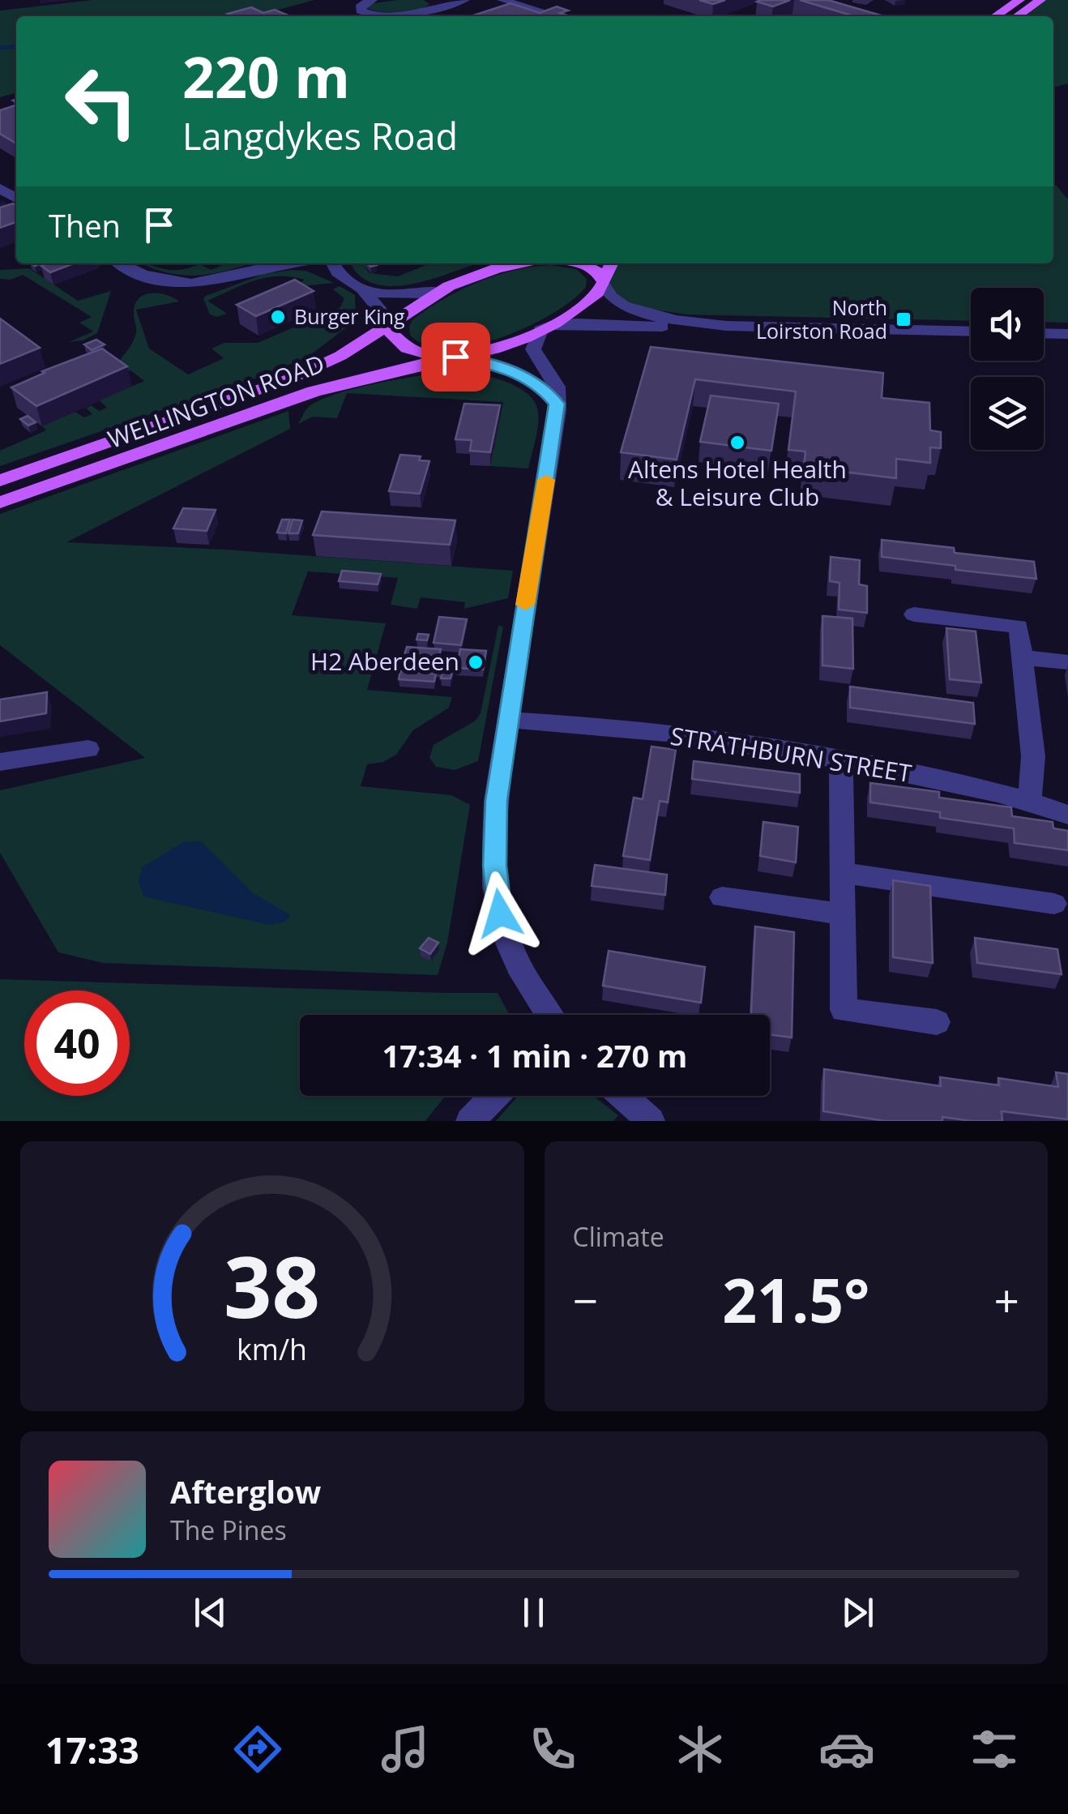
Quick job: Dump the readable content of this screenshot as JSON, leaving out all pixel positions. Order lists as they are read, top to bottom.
{
  "streets": {
    "main road": ["WELLINGTON ROAD"],
    "street": ["STRATHBURN STREET"]
  },
  "places": {
    "other": ["Burger King", "Altens Hotel Health & Leisure Club", "H2 Aberdeen"],
    "transit": ["North Loirston Road"]
  },
  "page": {
    "turn": ["220 m", "Langdykes Road"],
    "then": "Then",
    "limit": "40",
    "trip": "17:34 · 1 min · 270 m",
    "tile": "Climate",
    "heat": ["−", "21.5°", "+"],
    "song": ["Afterglow", "The Pines"],
    "tabs": "17:33",
    "gauge": ["38", "km/h"]
  }
}
